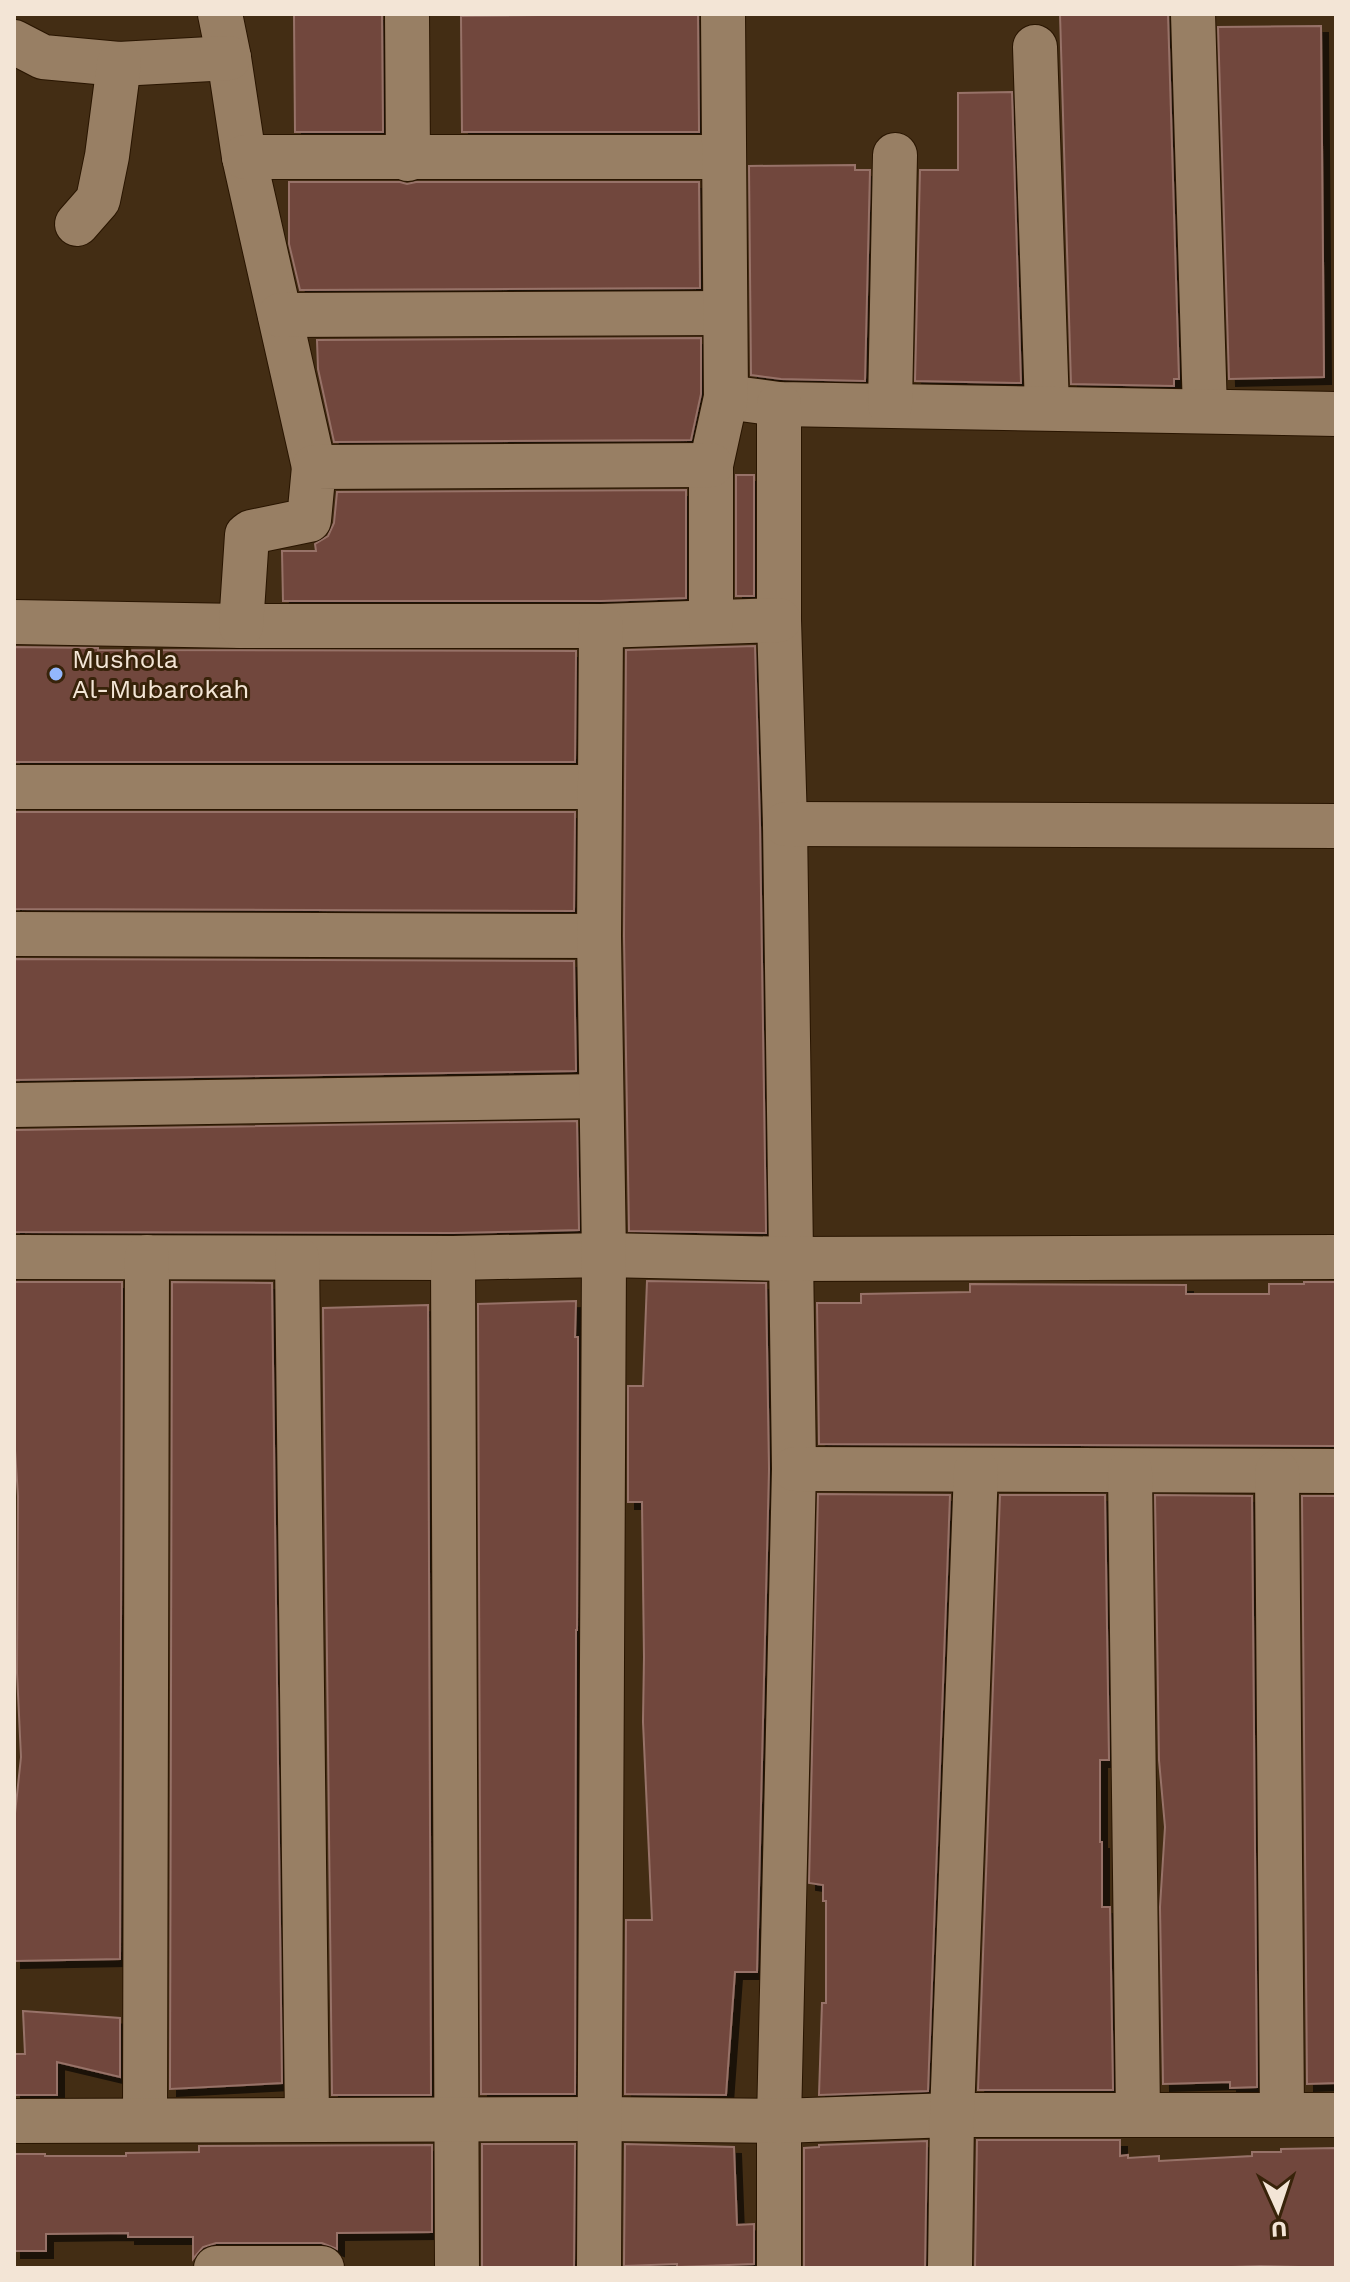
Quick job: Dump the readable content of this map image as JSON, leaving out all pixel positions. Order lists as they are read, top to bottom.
{
  "places": ["Mushola Al-Mubarokah"],
  "north": "bottom"
}
